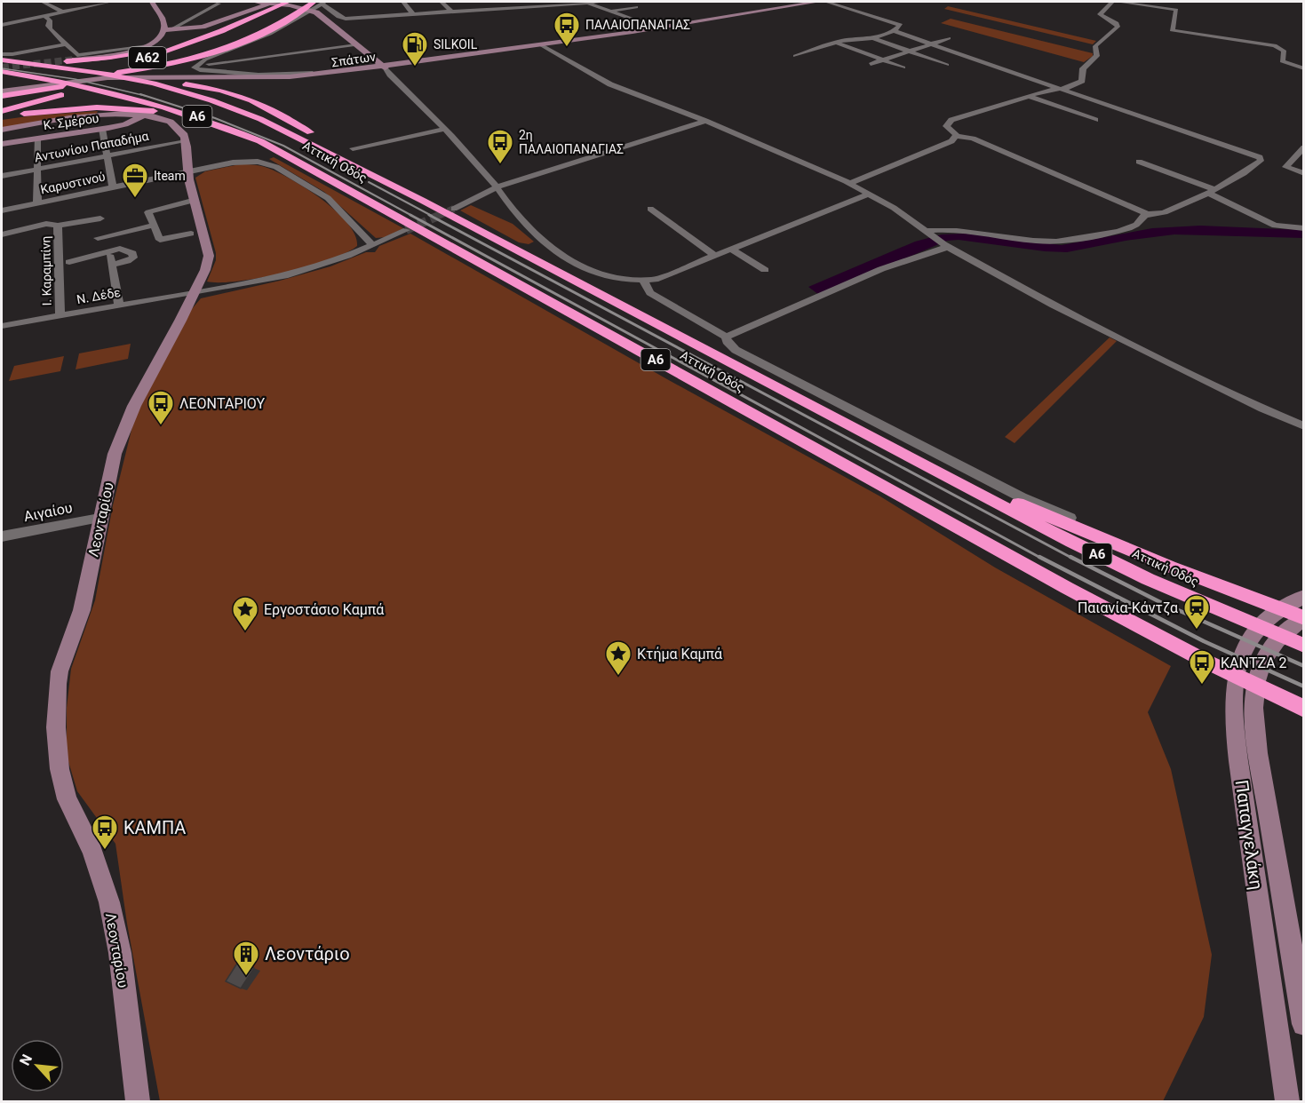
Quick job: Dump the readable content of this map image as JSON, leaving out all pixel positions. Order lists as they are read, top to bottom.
{
  "streets": {
    "highway": ["Α62", "Α6", "Αττική Οδός"],
    "street": [
      "Σπάτων",
      "Κ. Σμέρου",
      "Αντωνίου Παπαδήμα",
      "Καρυστινού",
      "Ι. Καραμπίνη",
      "Ν. Δέδε",
      "Αιγαίου",
      "Λεονταρίου",
      "Παπαγγελάκη"
    ]
  },
  "crossings": [
    ["Αντωνίου Παπαδήμα", "Λεονταρίου"],
    ["Καρυστινού", "Ν. Δέδε"],
    ["Καρυστινού", "Λεονταρίου"],
    ["Ι. Καραμπίνη", "Ν. Δέδε"],
    ["Ν. Δέδε", "Λεονταρίου"],
    ["Αιγαίου", "Λεονταρίου"]
  ],
  "places": {
    "bus stop": [
      "ΠΑΛΑΙΟΠΑΝΑΓΙΑΣ",
      "2η ΠΑΛΑΙΟΠΑΝΑΓΙΑΣ",
      "ΛΕΟΝΤΑΡΙΟΥ",
      "ΚΑΝΤΖΑ 2",
      "ΚΑΜΠΑ"
    ],
    "fuel station": ["SILKOIL"],
    "office": ["Iteam"],
    "station": ["Παιανία-Κάντζα"],
    "place": ["Εργοστάσιο Καμπά", "Kτήμα Καμπά"],
    "building": ["Λεοντάριο"]
  },
  "north": "top left"
}
